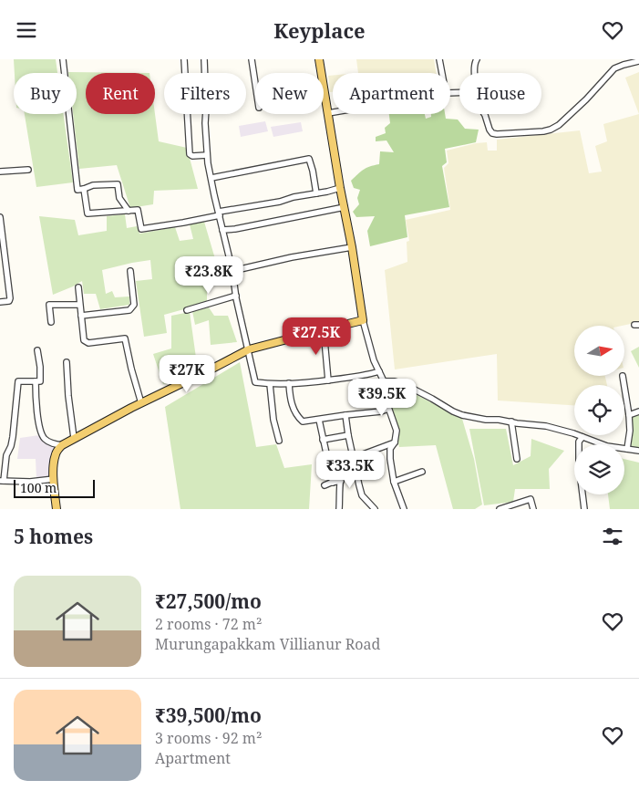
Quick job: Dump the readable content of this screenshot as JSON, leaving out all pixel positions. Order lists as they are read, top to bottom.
{
  "scale_bar": "100 m",
  "north": "right",
  "page": {
    "header": "Keyplace",
    "chip": [
      "Buy",
      "Rent",
      "Filters",
      "New",
      "Apartment",
      "House"
    ],
    "price": [
      "₹23.8K",
      "₹27.5K",
      "₹27K",
      "₹39.5K",
      "₹33.5K"
    ],
    "scale": "100 m",
    "heading": "5 homes",
    "list": [
      {
        "name": "₹27,500/mo",
        "note": "2 rooms · 72 m² · Murungapakkam Villianur Road"
      },
      {
        "name": "₹39,500/mo",
        "note": "3 rooms · 92 m² · Apartment"
      }
    ]
  }
}
